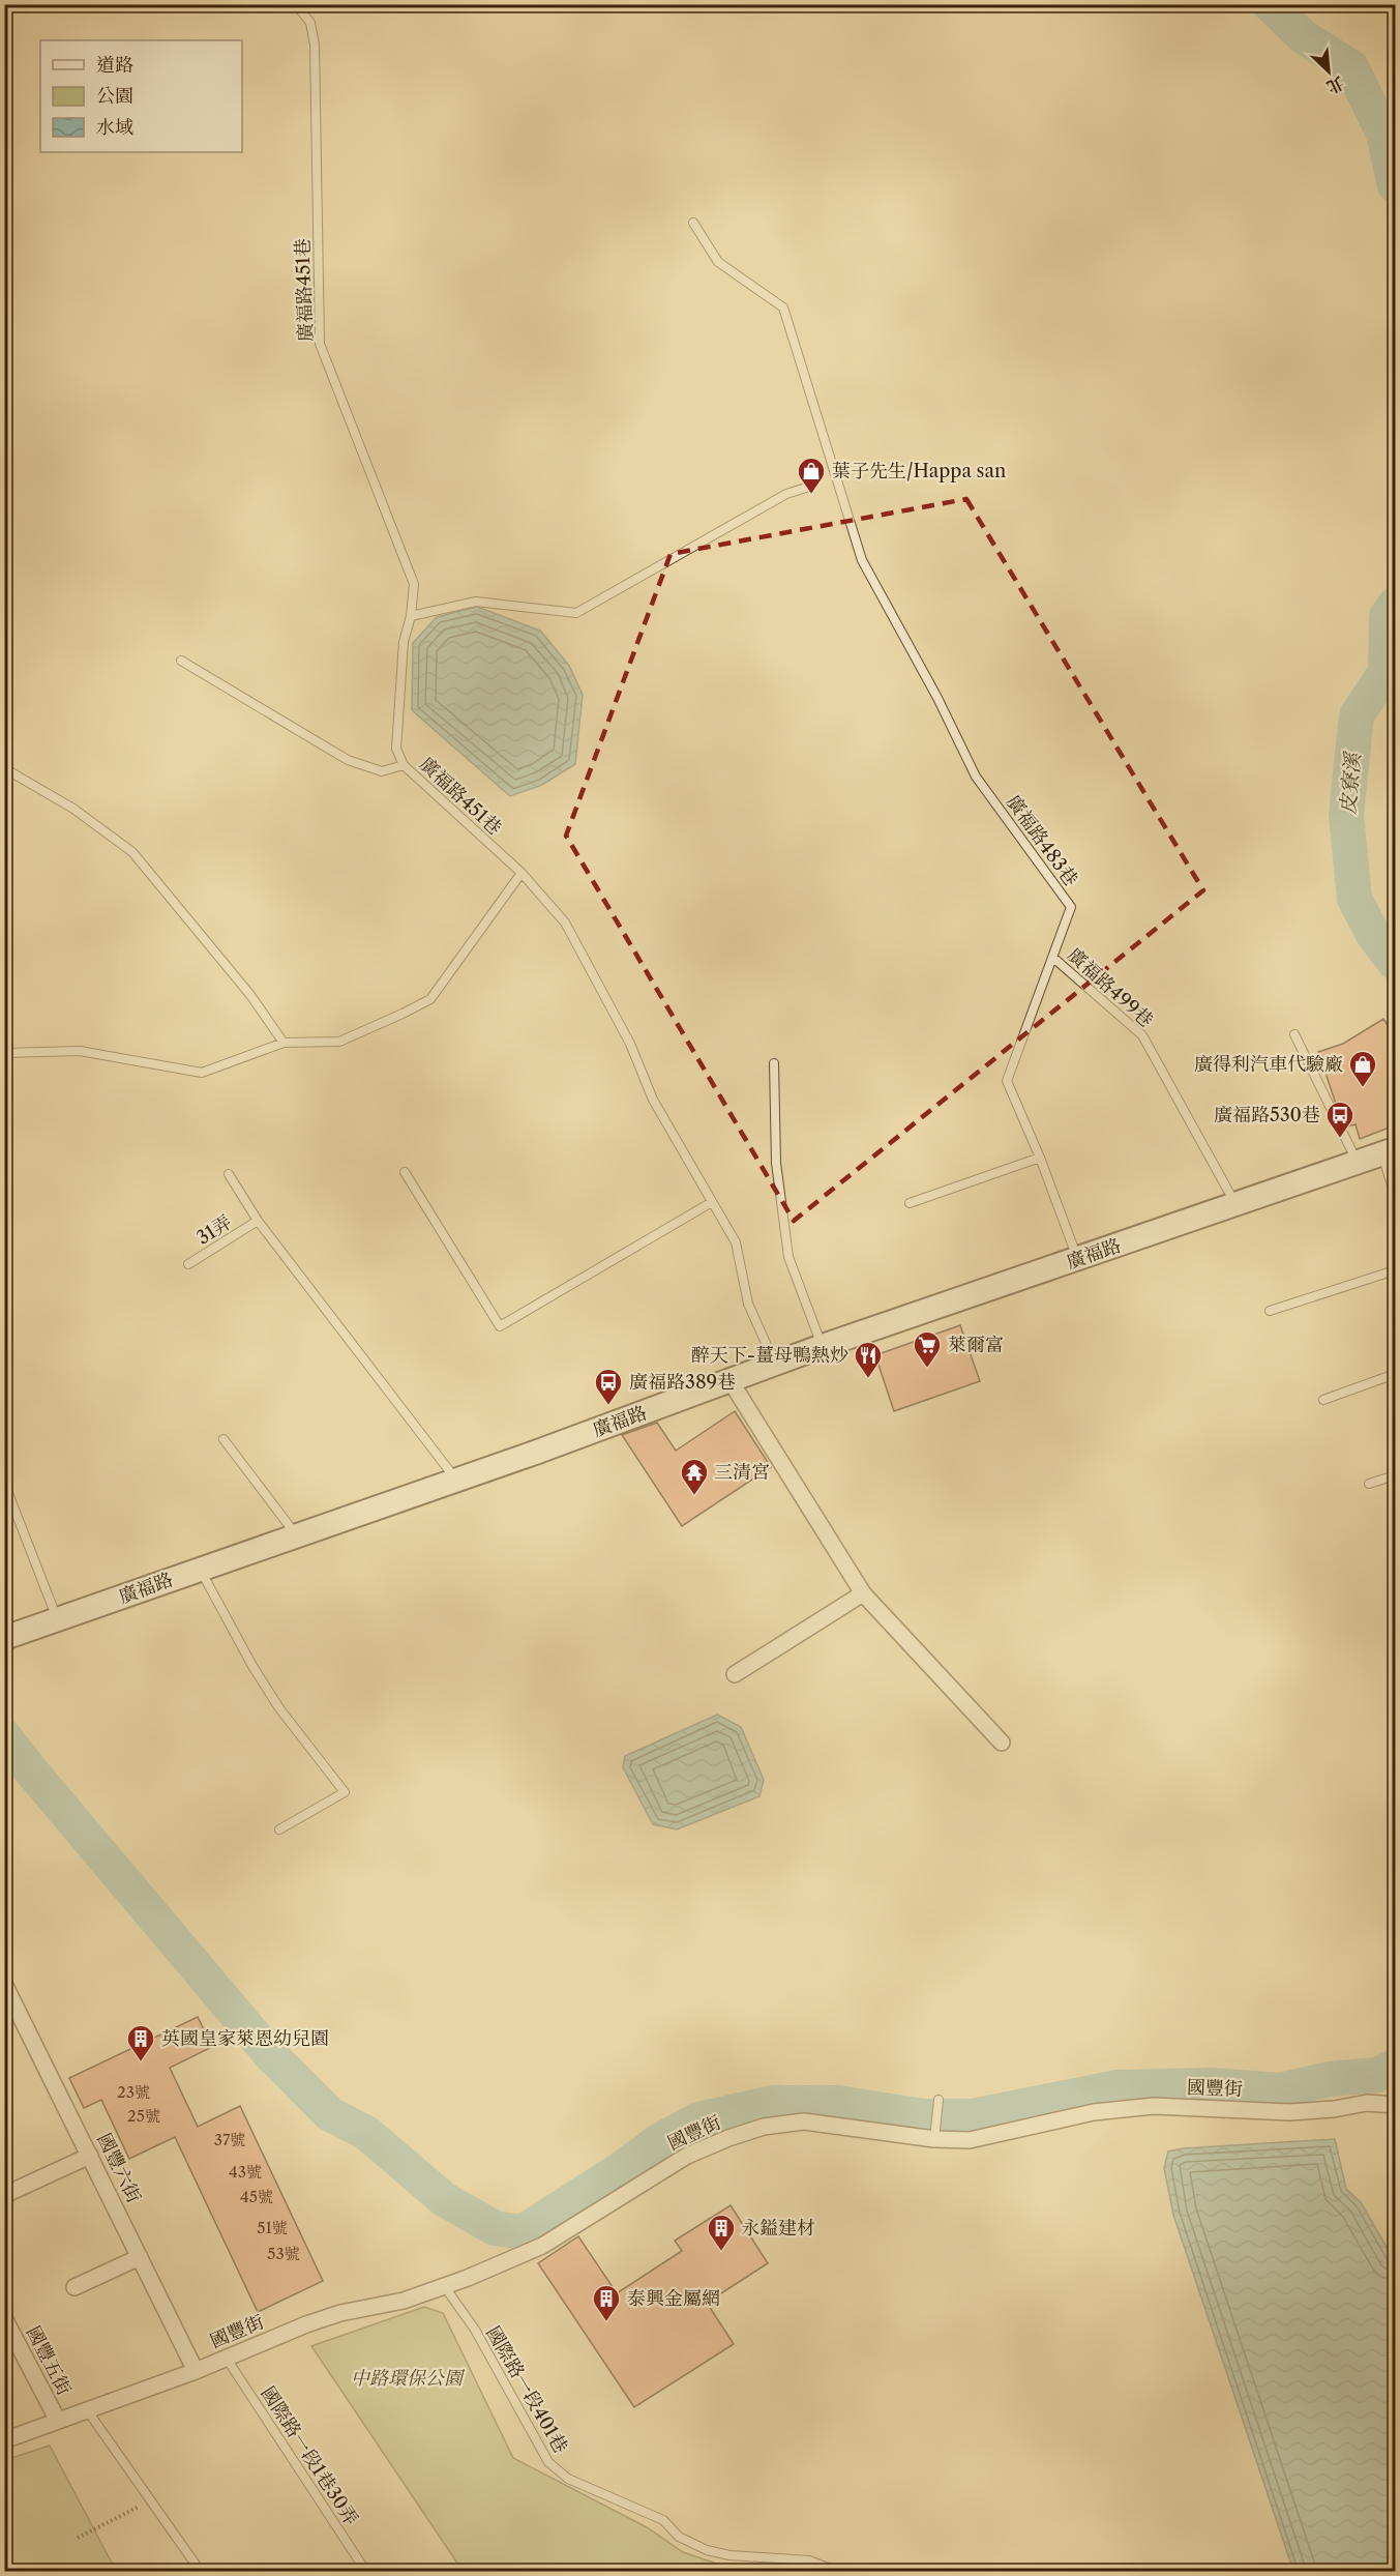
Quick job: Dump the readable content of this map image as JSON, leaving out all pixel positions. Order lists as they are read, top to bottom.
{
  "streets": {
    "street": [
      "廣福路",
      "國豐街",
      "國豐六街",
      "國豐五街"
    ],
    "lane": [
      "廣福路451巷",
      "廣福路483巷",
      "廣福路499巷",
      "31弄",
      "國際路一段401巷",
      "國際路一段1巷30弄"
    ]
  },
  "crossings": [
    ["廣福路451巷", "廣福路"],
    ["廣福路483巷", "廣福路499巷"],
    ["廣福路483巷", "廣福路"],
    ["廣福路499巷", "廣福路"],
    ["國豐街", "國豐六街"],
    ["國豐街", "國豐五街"],
    ["國豐街", "國際路一段401巷"],
    ["國豐街", "國際路一段1巷30弄"]
  ],
  "water": ["皮寮溪"],
  "parks": ["中路環保公園"],
  "places": {
    "shop": ["葉子先生/Happa san", "廣得利汽車代驗廠"],
    "bus stop": ["廣福路530巷", "廣福路389巷"],
    "supermarket": ["萊爾富"],
    "restaurant": ["醉天下-薑母鴨熱炒"],
    "temple": ["三清宮"],
    "building": ["英國皇家萊恩幼兒園", "永鎰建材", "泰興金屬網"]
  },
  "house_numbers": [
    "23號",
    "25號",
    "37號",
    "43號",
    "45號",
    "51號",
    "53號"
  ],
  "legend": ["道路", "公園", "水域"],
  "north": "bottom right"
}
